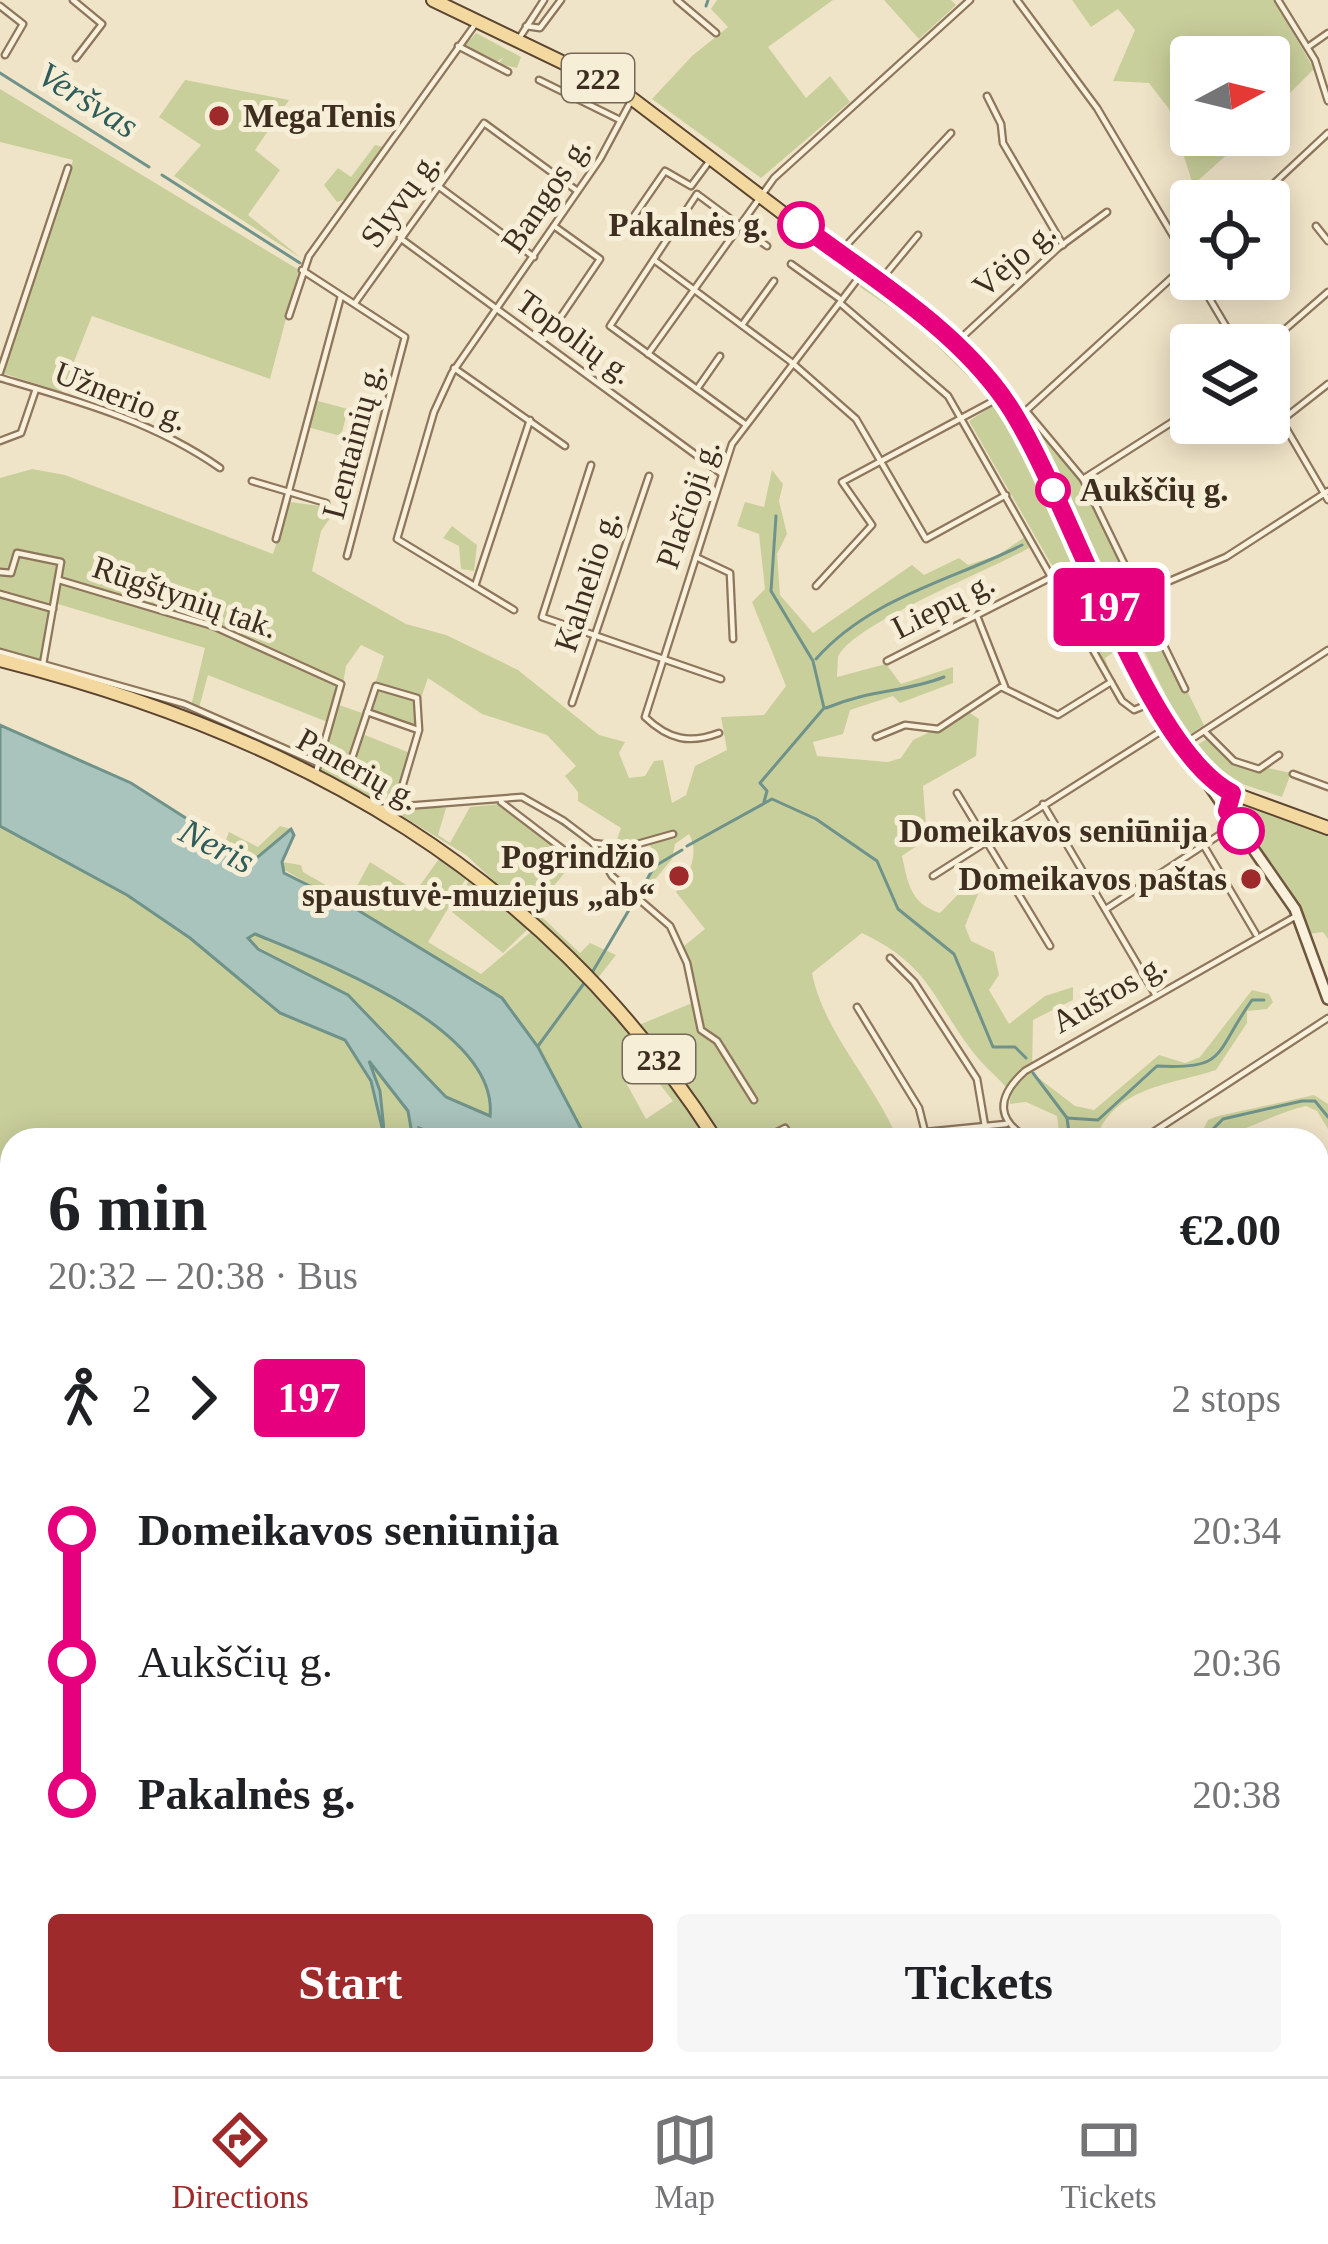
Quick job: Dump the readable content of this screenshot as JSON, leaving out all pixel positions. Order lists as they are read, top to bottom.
{
  "streets": {
    "main road": ["222", "Panerių g.", "232"],
    "street": [
      "Bangos g.",
      "Slyvų g.",
      "Vėjo g.",
      "Topolių g.",
      "Užnerio g.",
      "Lentainių g.",
      "Plačioji g.",
      "Kalnelio g.",
      "Rūgštynių tak.",
      "Liepų g.",
      "Aušros g."
    ]
  },
  "crossings": [
    ["222", "Bangos g."],
    ["222", "Vėjo g."],
    ["222", "Plačioji g."],
    ["222", "Liepų g."],
    ["Bangos g.", "Slyvų g."],
    ["Bangos g.", "Topolių g."],
    ["Slyvų g.", "Topolių g."],
    ["Slyvų g.", "Lentainių g."],
    ["Topolių g.", "Plačioji g."],
    ["Rūgštynių tak.", "Panerių g."]
  ],
  "water": ["Veršvas", "Neris"],
  "places": [
    "MegaTenis",
    "Pakalnės g.",
    "Aukščių g.",
    "Domeikavos seniūnija",
    "Pogrindžio spaustuvė-muziejus „ab“",
    "Domeikavos paštas"
  ],
  "lines": ["bus line 197"],
  "north": "right",
  "page": {
    "on_map": "197",
    "heading": ["6 min", "20:32 – 20:38 · Bus", "€2.00"],
    "legs": ["2", "197", "2 stops"],
    "list": [
      {
        "name": "Domeikavos seniūnija",
        "value": "20:34"
      },
      {
        "name": "Aukščių g.",
        "value": "20:36"
      },
      {
        "name": "Pakalnės g.",
        "value": "20:38"
      }
    ],
    "buttons": ["Start", "Tickets"],
    "tabs": ["Directions", "Map", "Tickets"]
  }
}
